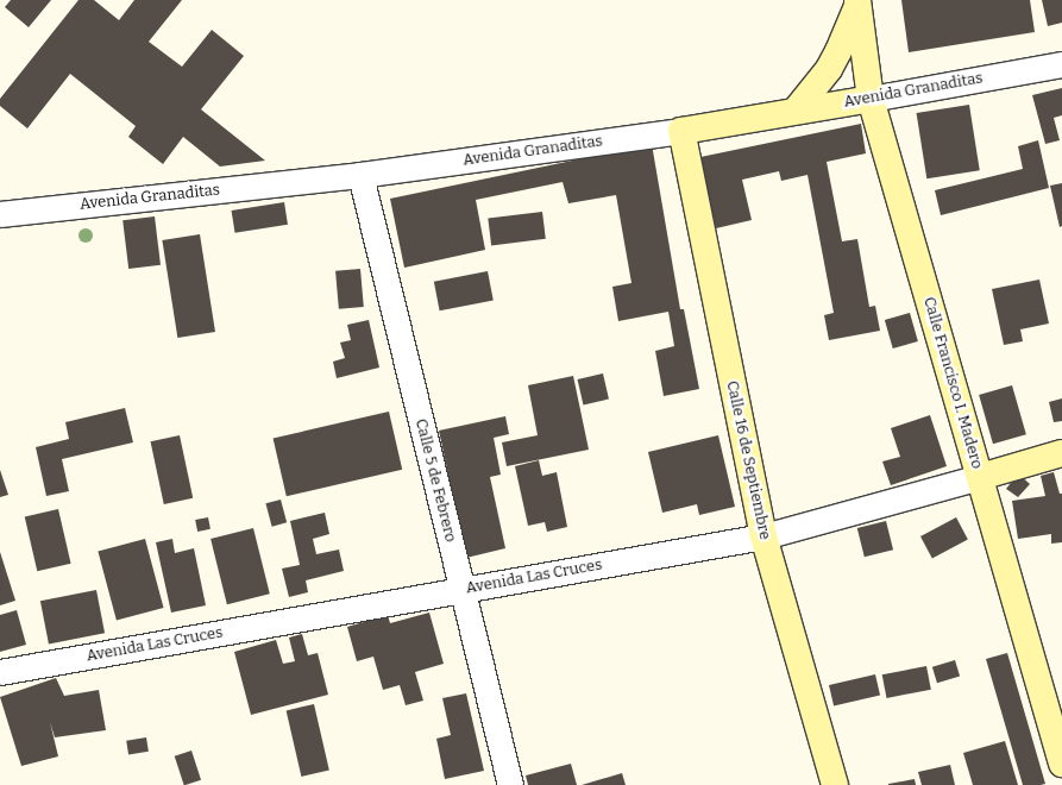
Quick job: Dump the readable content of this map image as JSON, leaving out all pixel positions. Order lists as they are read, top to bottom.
{
  "streets": {
    "main road": [
      "Avenida Granaditas",
      "Calle Francisco I. Madero",
      "Calle 16 de Septiembre",
      "Avenida Las Cruces"
    ],
    "street": ["Calle 5 de Febrero"]
  },
  "crossings": [
    ["Avenida Granaditas", "Calle Francisco I. Madero"],
    ["Avenida Granaditas", "Calle 16 de Septiembre"],
    ["Avenida Granaditas", "Calle 5 de Febrero"],
    ["Calle Francisco I. Madero", "Avenida Las Cruces"],
    ["Calle 16 de Septiembre", "Avenida Las Cruces"],
    ["Calle 5 de Febrero", "Avenida Las Cruces"]
  ]
}
